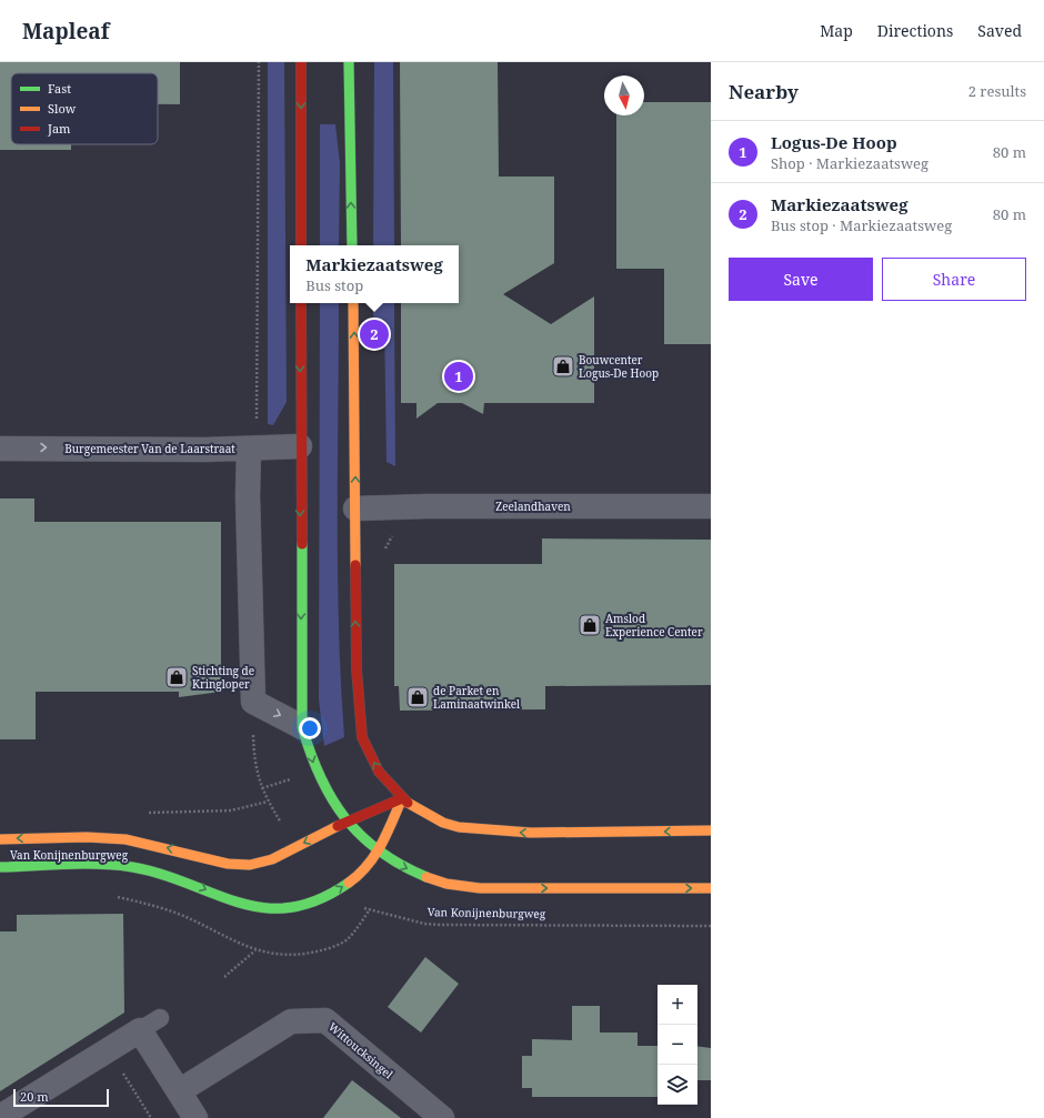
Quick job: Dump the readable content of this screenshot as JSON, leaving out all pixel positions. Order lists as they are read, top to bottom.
{
  "streets": {
    "main road": ["Van Konijnenburgweg"],
    "street": ["Burgemeester Van de Laarstraat", "Zeelandhaven", "Wittoucksingel"]
  },
  "one_way": ["Burgemeester Van de Laarstraat"],
  "places": {
    "shop": [
      "Bouwcenter Logus-De Hoop",
      "Amslod Experience Center",
      "Stichting de Kringloper",
      "de Parket en Laminaatwinkel"
    ]
  },
  "legend": ["Fast", "Slow", "Jam"],
  "scale_bar": "20 m",
  "north": "bottom",
  "page": {
    "header": "Mapleaf",
    "nav": ["Map", "Directions", "Saved"],
    "heading": ["Nearby", "2 results"],
    "list": [
      {
        "mark": "1",
        "name": "Logus-De Hoop",
        "note": "Shop · Markiezaatsweg",
        "value": "80 m"
      },
      {
        "mark": "2",
        "name": "Markiezaatsweg",
        "note": "Bus stop · Markiezaatsweg",
        "value": "80 m"
      }
    ],
    "buttons": ["Save", "Share"],
    "popup": ["Markiezaatsweg", "Bus stop"],
    "pins": ["2", "1"],
    "map_buttons": ["+", "−"],
    "scale": "20 m"
  }
}
